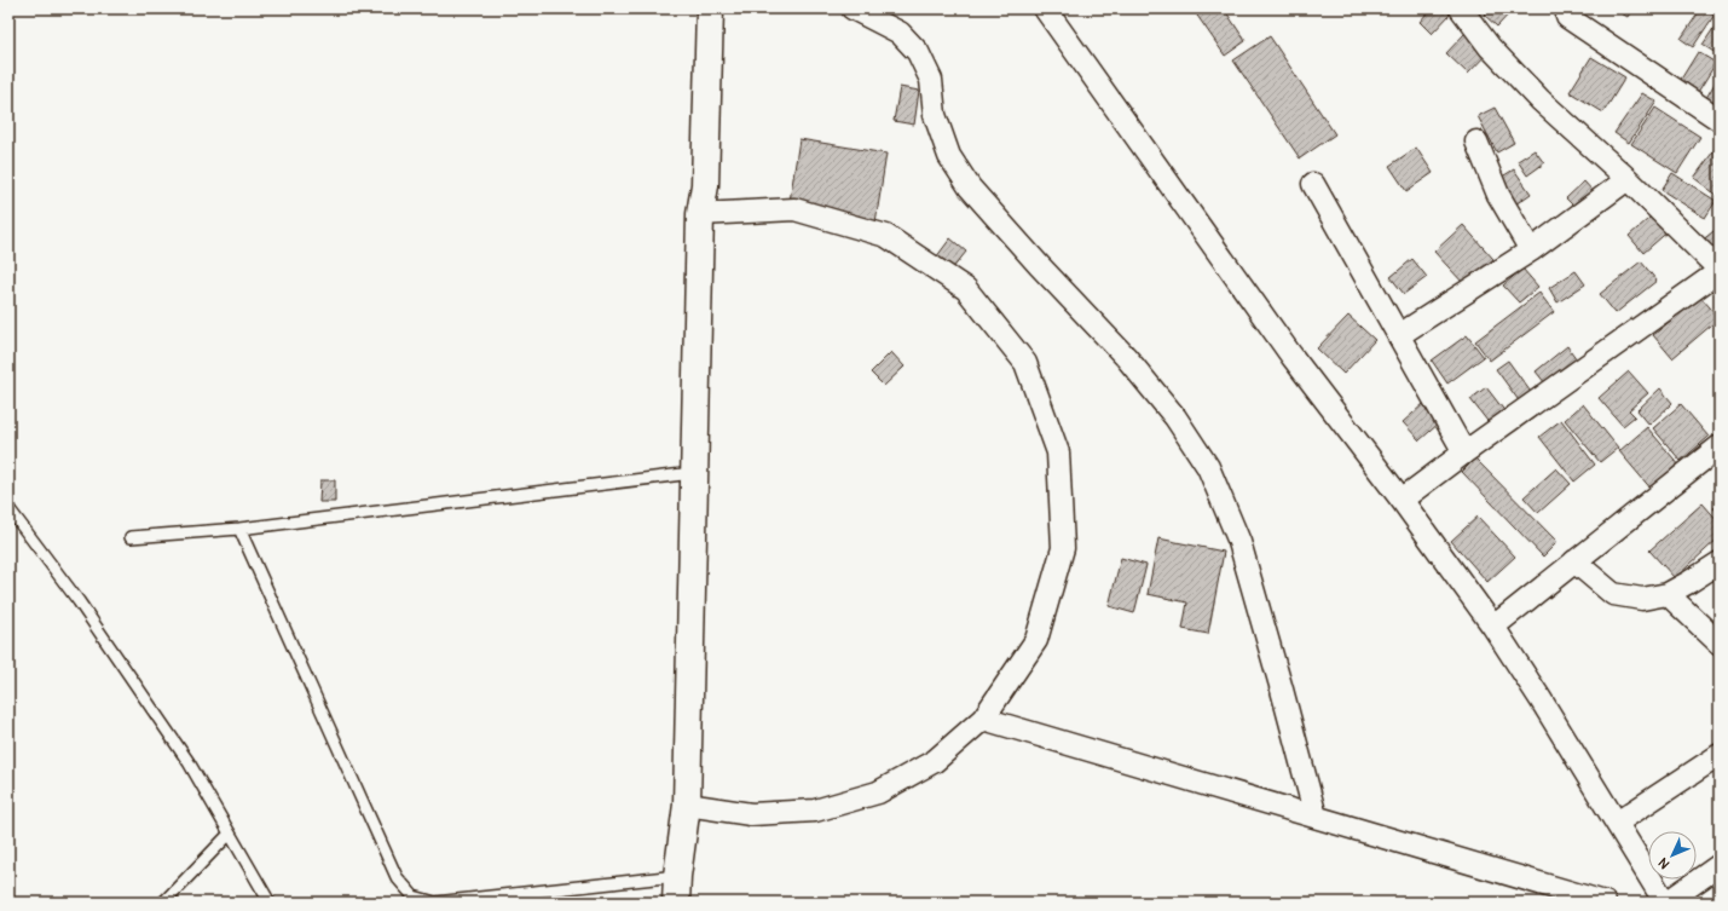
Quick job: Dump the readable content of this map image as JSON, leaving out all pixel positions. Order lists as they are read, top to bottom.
{
  "north": "bottom left"
}
